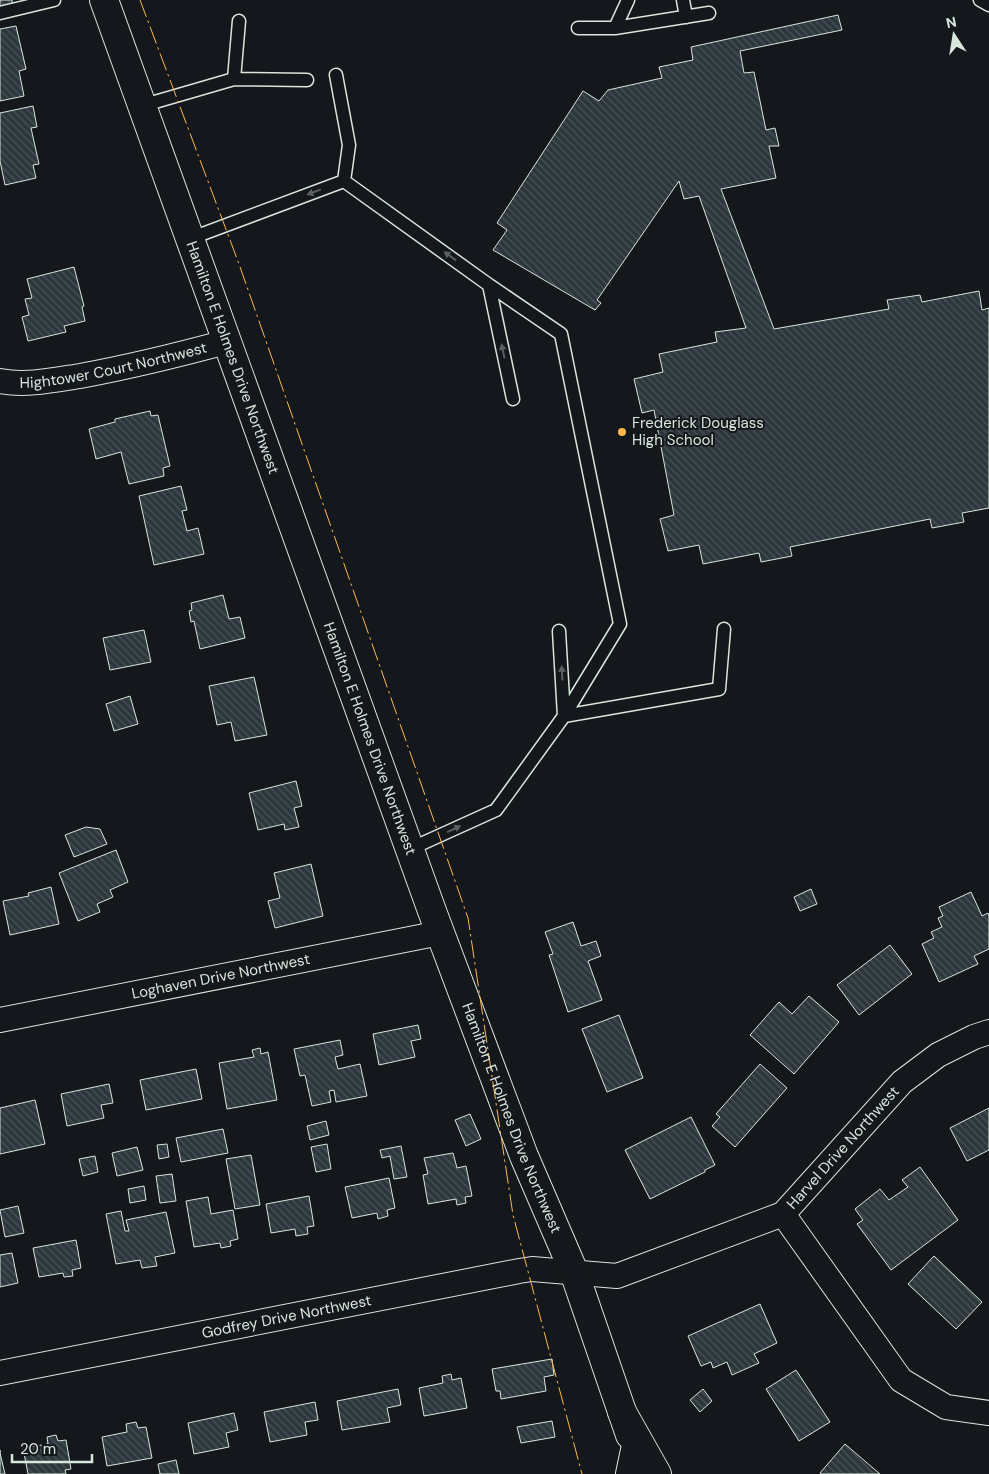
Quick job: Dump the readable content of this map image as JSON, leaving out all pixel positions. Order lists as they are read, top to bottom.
{
  "streets": {
    "main road": ["Hamilton E Holmes Drive Northwest"],
    "street": [
      "Hightower Court Northwest",
      "Loghaven Drive Northwest",
      "Harvel Drive Northwest",
      "Godfrey Drive Northwest"
    ]
  },
  "crossings": [
    ["Hamilton E Holmes Drive Northwest", "Hightower Court Northwest"],
    ["Hamilton E Holmes Drive Northwest", "Loghaven Drive Northwest"],
    ["Hamilton E Holmes Drive Northwest", "Harvel Drive Northwest"],
    ["Hamilton E Holmes Drive Northwest", "Godfrey Drive Northwest"],
    ["Harvel Drive Northwest", "Godfrey Drive Northwest"]
  ],
  "places": ["Frederick Douglass High School"],
  "scale_bar": "20 m",
  "north": "top"
}
